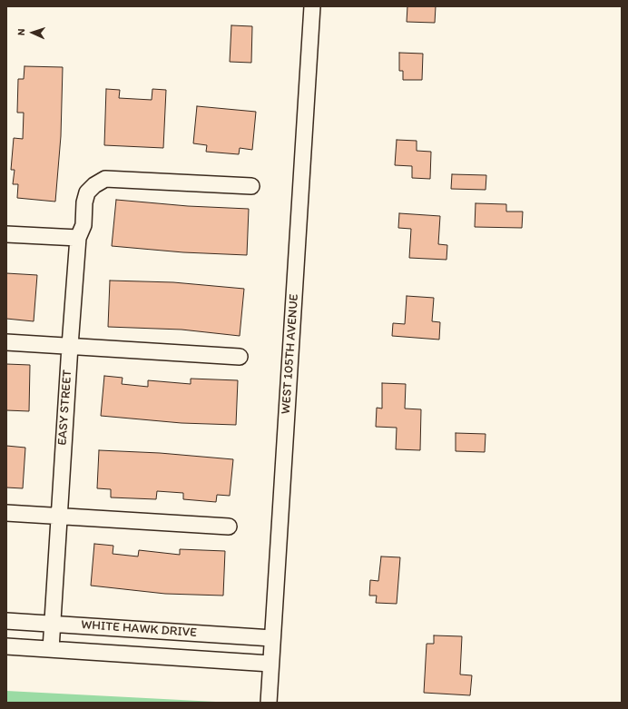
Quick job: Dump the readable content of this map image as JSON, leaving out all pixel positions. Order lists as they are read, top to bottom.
{
  "streets": {
    "street": ["WEST 105TH AVENUE", "EASY STREET", "WHITE HAWK DRIVE"]
  },
  "crossings": [
    ["WEST 105TH AVENUE", "WHITE HAWK DRIVE"],
    ["EASY STREET", "WHITE HAWK DRIVE"]
  ],
  "north": "left"
}
